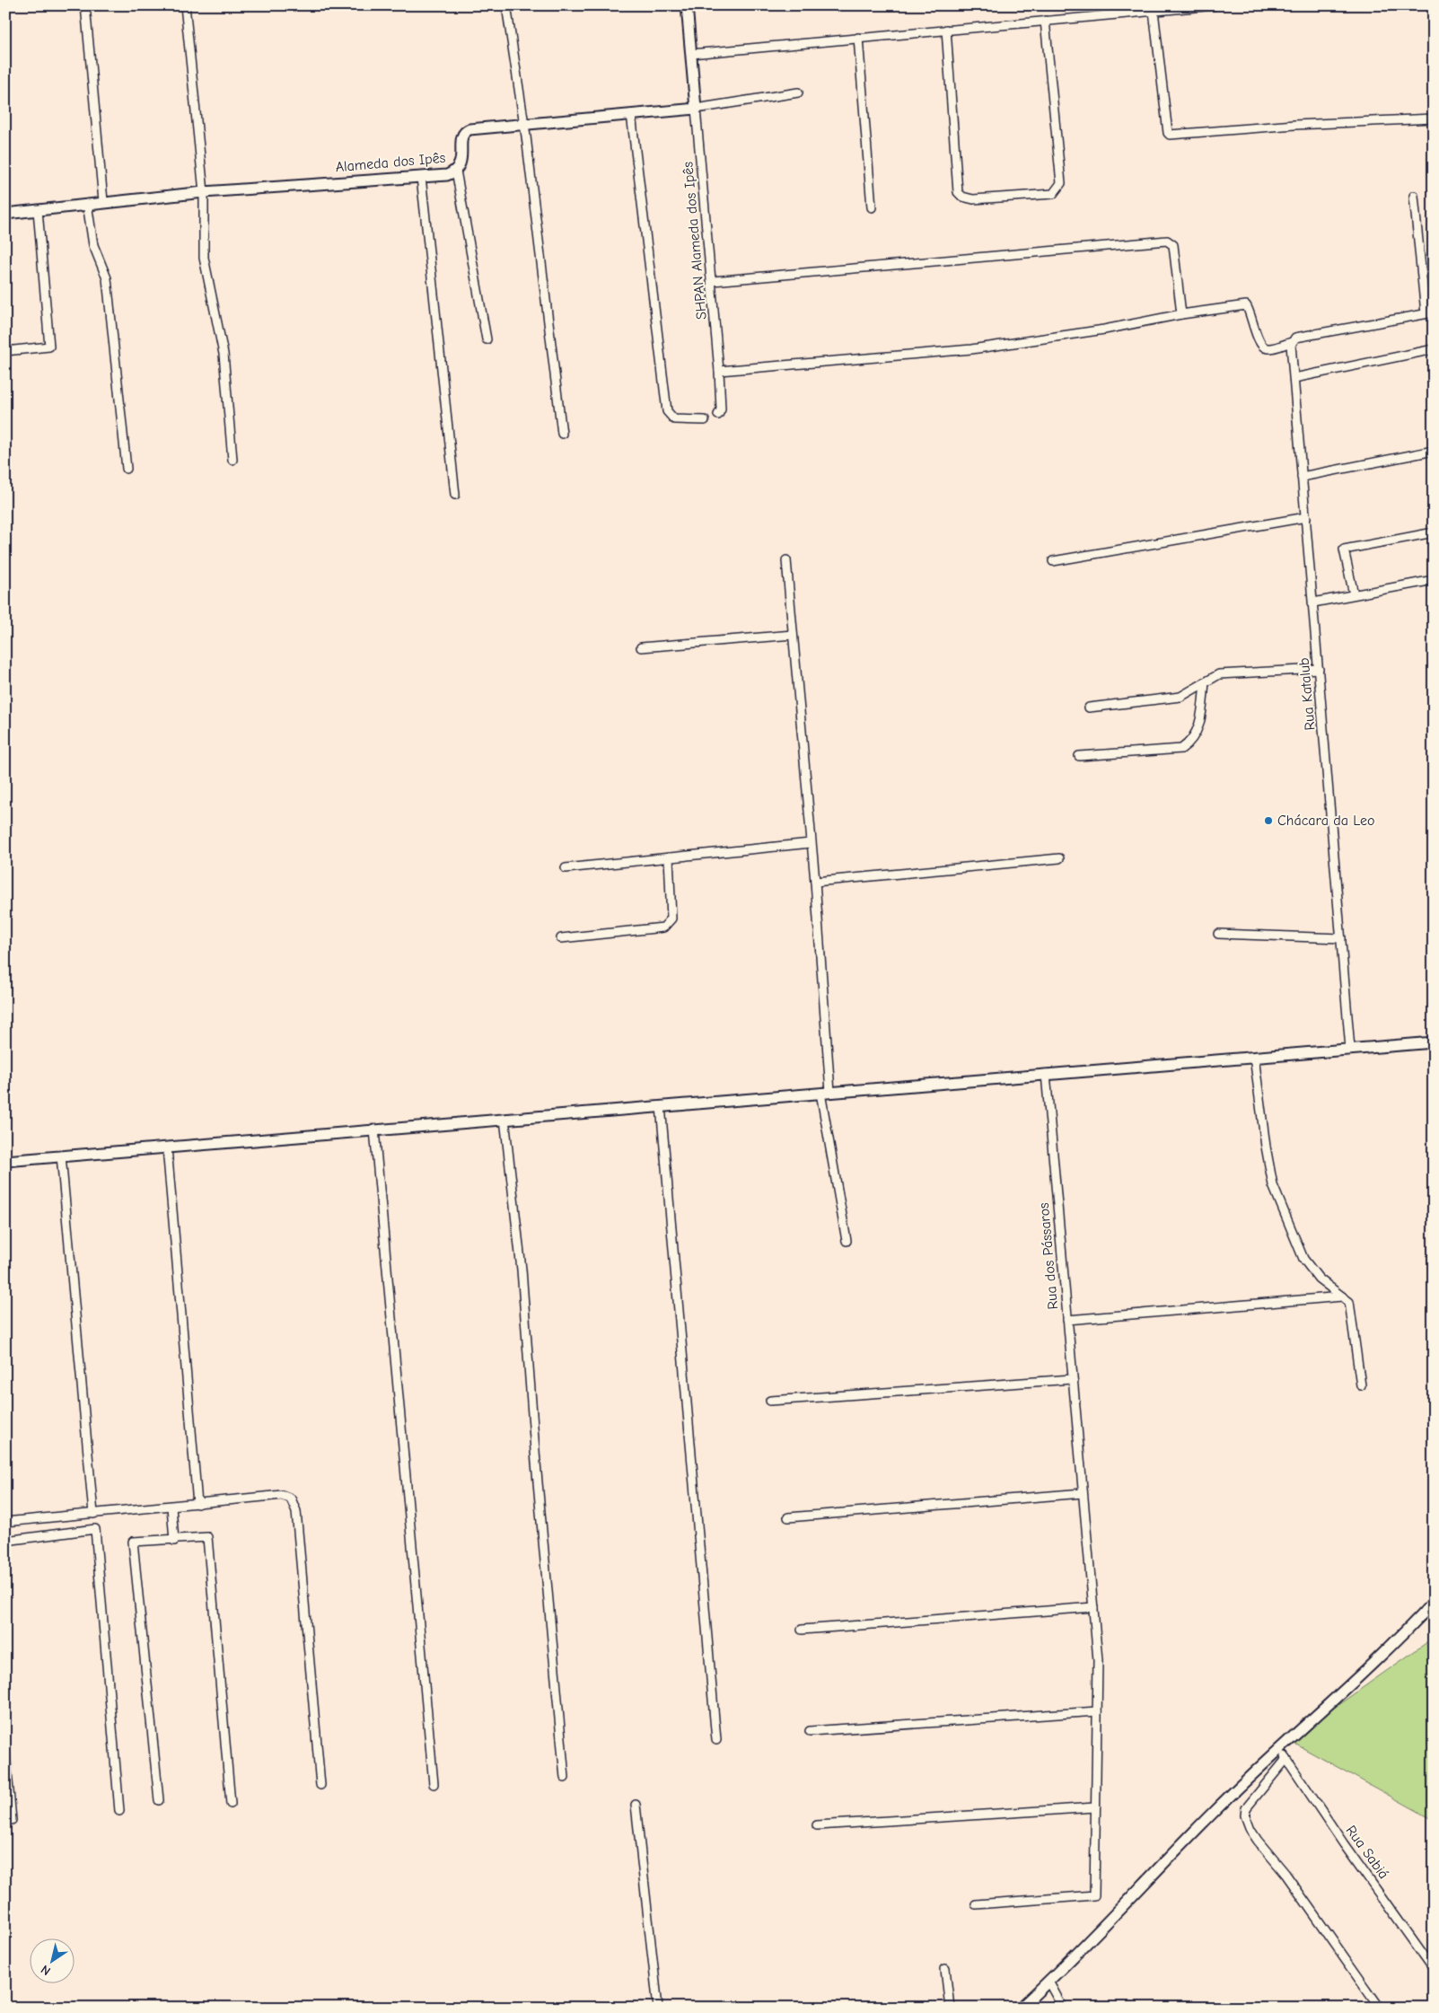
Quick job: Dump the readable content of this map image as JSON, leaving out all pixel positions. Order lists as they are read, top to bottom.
{
  "streets": {
    "main road": ["Alameda dos Ipês"],
    "street": [
      "SHPAN Alameda dos Ipês",
      "Rua Katalub",
      "Rua dos Pássaros",
      "Rua Sabiá"
    ]
  },
  "crossings": [
    ["Alameda dos Ipês", "SHPAN Alameda dos Ipês"]
  ],
  "places": ["Chácara da Leo"],
  "north": "bottom left"
}
